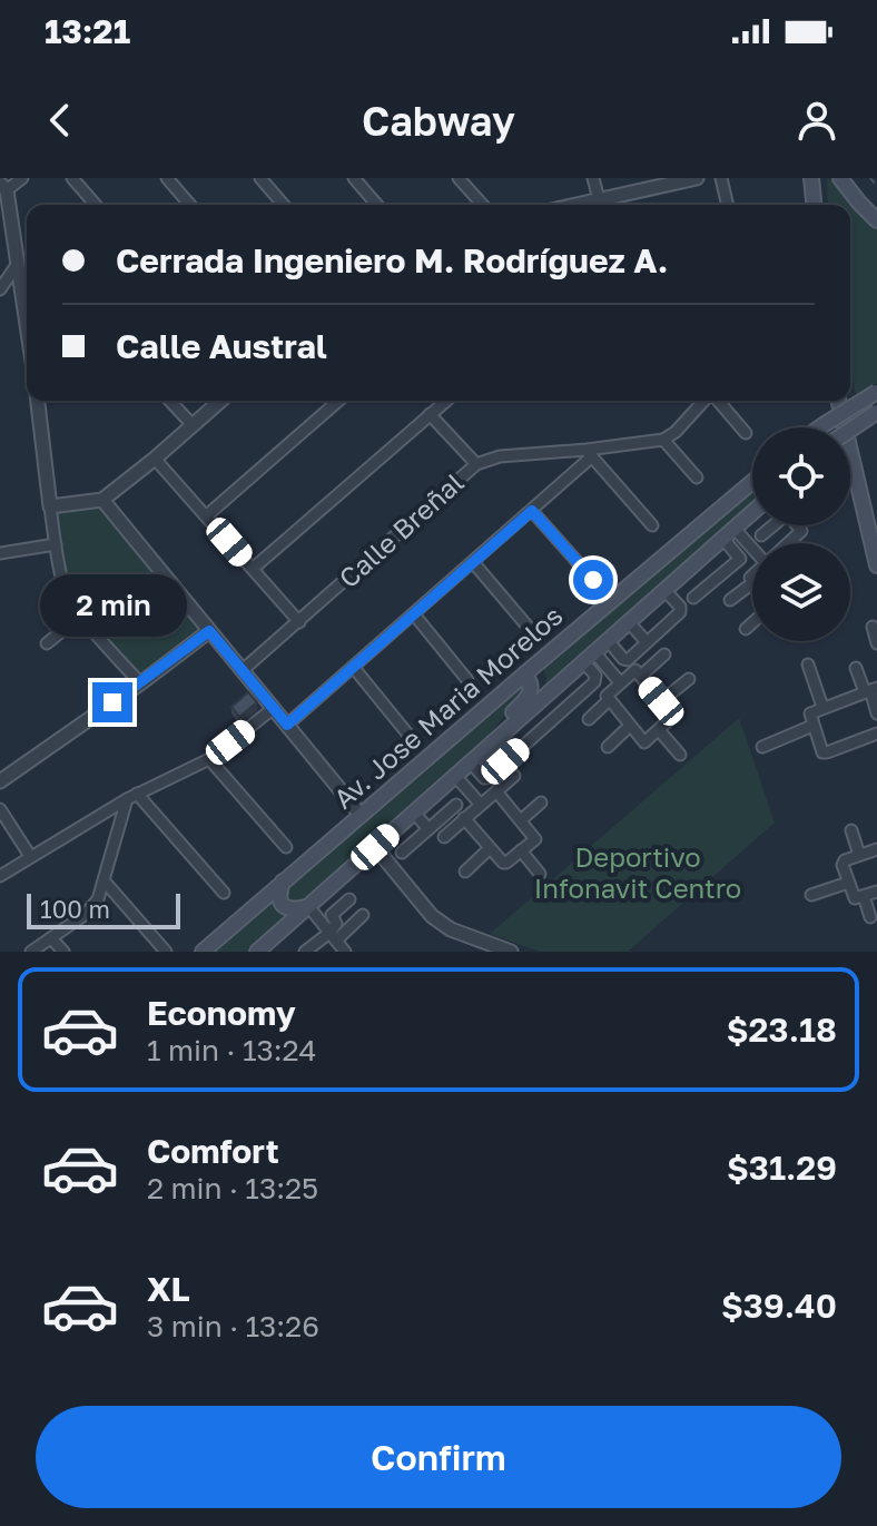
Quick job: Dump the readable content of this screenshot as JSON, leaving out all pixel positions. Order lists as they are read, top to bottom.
{
  "streets": {
    "main road": ["Av. Jose Maria Morelos"],
    "street": ["Calle Breñal"]
  },
  "parks": ["Deportivo Infonavit Centro"],
  "scale_bar": "100 m",
  "page": {
    "status": "13:21",
    "header": "Cabway",
    "banner": ["Cerrada Ingeniero M. Rodríguez A.", "Calle Austral"],
    "bubble": "2 min",
    "scale": "100 m",
    "list": [
      {
        "name": "Economy",
        "note": "1 min · 13:24",
        "value": "$23.18"
      },
      {
        "name": "Comfort",
        "note": "2 min · 13:25",
        "value": "$31.29"
      },
      {
        "name": "XL",
        "note": "3 min · 13:26",
        "value": "$39.40"
      }
    ],
    "buttons": "Confirm"
  }
}
